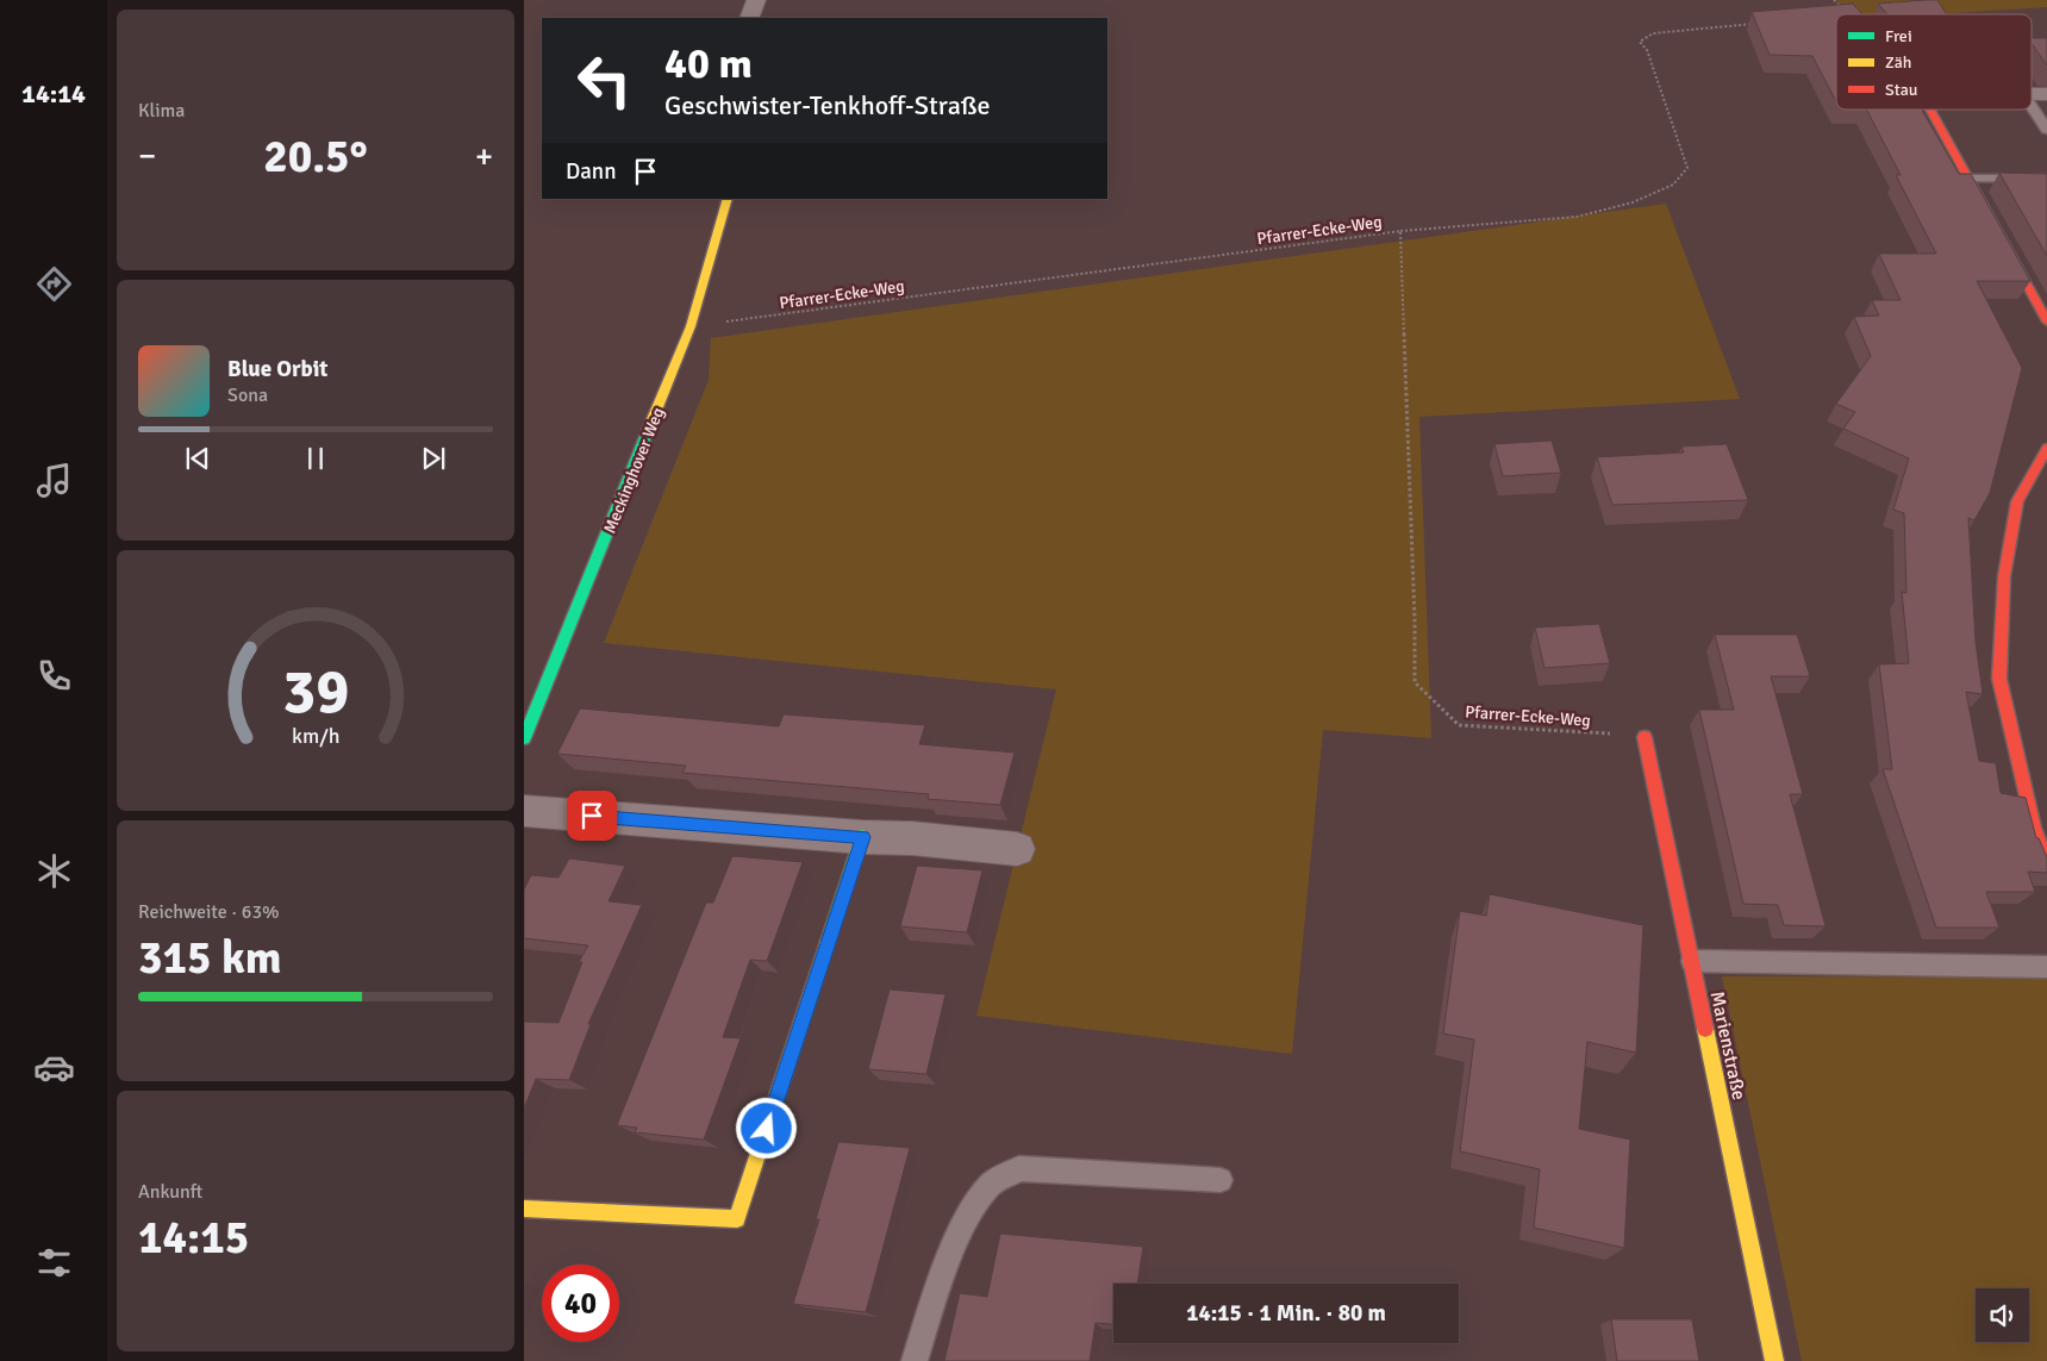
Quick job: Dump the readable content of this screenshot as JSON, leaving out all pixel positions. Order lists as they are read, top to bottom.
{
  "streets": {
    "street": ["Meckinghover Weg", "Marienstraße"],
    "path": ["Pfarrer-Ecke-Weg"]
  },
  "crossings": [
    ["Pfarrer-Ecke-Weg", "Meckinghover Weg"],
    ["Pfarrer-Ecke-Weg", "Marienstraße"]
  ],
  "legend": ["Frei", "Zäh", "Stau"],
  "page": {
    "tabs": "14:14",
    "tile": [
      "Klima",
      ["Reichweite · 63%", "315 km"],
      ["Ankunft", "14:15"]
    ],
    "turn": ["40 m", "Geschwister-Tenkhoff-Straße"],
    "heat": ["−", "20.5°", "+"],
    "then": "Dann",
    "song": ["Blue Orbit", "Sona"],
    "limit": "40",
    "trip": "14:15 · 1 Min. · 80 m",
    "gauge": ["39", "km/h"]
  }
}
